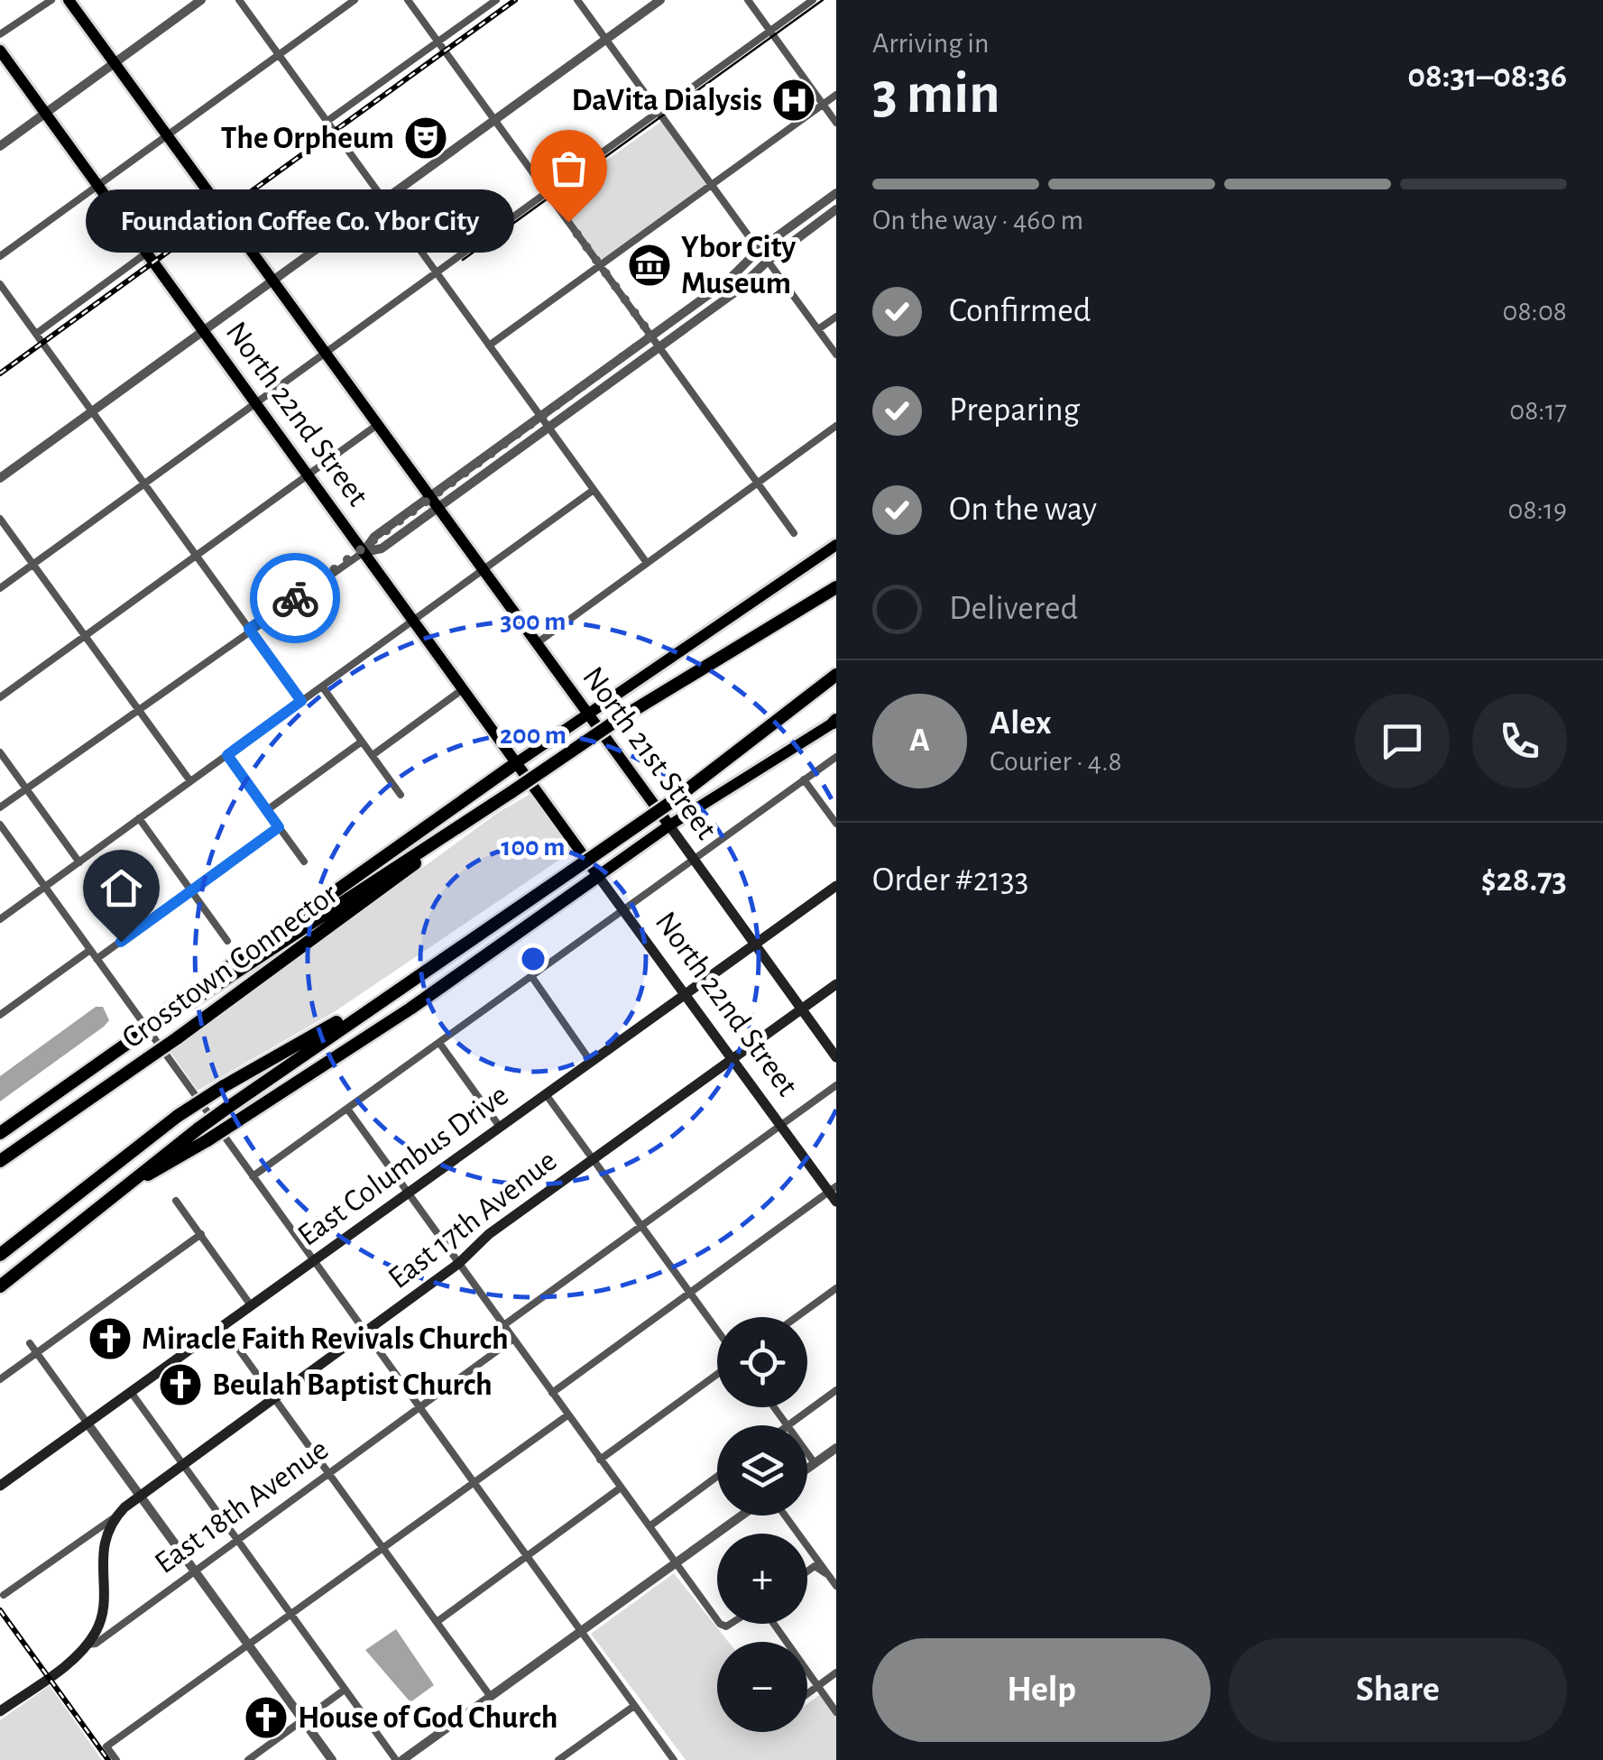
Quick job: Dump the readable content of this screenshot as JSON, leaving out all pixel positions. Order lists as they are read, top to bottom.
{
  "streets": {
    "highway": ["Crosstown Connector"],
    "main road": [
      "North 22nd Street",
      "North 21st Street",
      "East Columbus Drive",
      "East 17th Avenue",
      "East 18th Avenue"
    ]
  },
  "crossings": [
    ["North 22nd Street", "East Columbus Drive"],
    ["North 22nd Street", "East 17th Avenue"],
    ["North 21st Street", "East Columbus Drive"],
    ["North 21st Street", "East 17th Avenue"]
  ],
  "places": {
    "hospital": ["DaVita Dialysis"],
    "theatre": ["The Orpheum"],
    "other": ["Foundation Coffee Co. Ybor City"],
    "museum": ["Ybor City Museum"],
    "church": ["Miracle Faith Revivals Church", "Beulah Baptist Church", "House of God Church"]
  },
  "page": {
    "heading": ["3 min", "Arriving in", "08:31–08:36"],
    "panel": [
      "Alex",
      "Courier · 4.8",
      "Order #2133",
      "$28.73"
    ],
    "bar": "On the way · 460 m",
    "bubble": "Foundation Coffee Co. Ybor City",
    "list": [
      ["Confirmed", "08:08"],
      ["Preparing", "08:17"],
      ["On the way", "08:19"],
      "Delivered"
    ],
    "round": "A",
    "map_buttons": ["+", "−"],
    "buttons": ["Help", "Share"]
  },
  "rings": ["300 m", "200 m", "100 m"]
}
